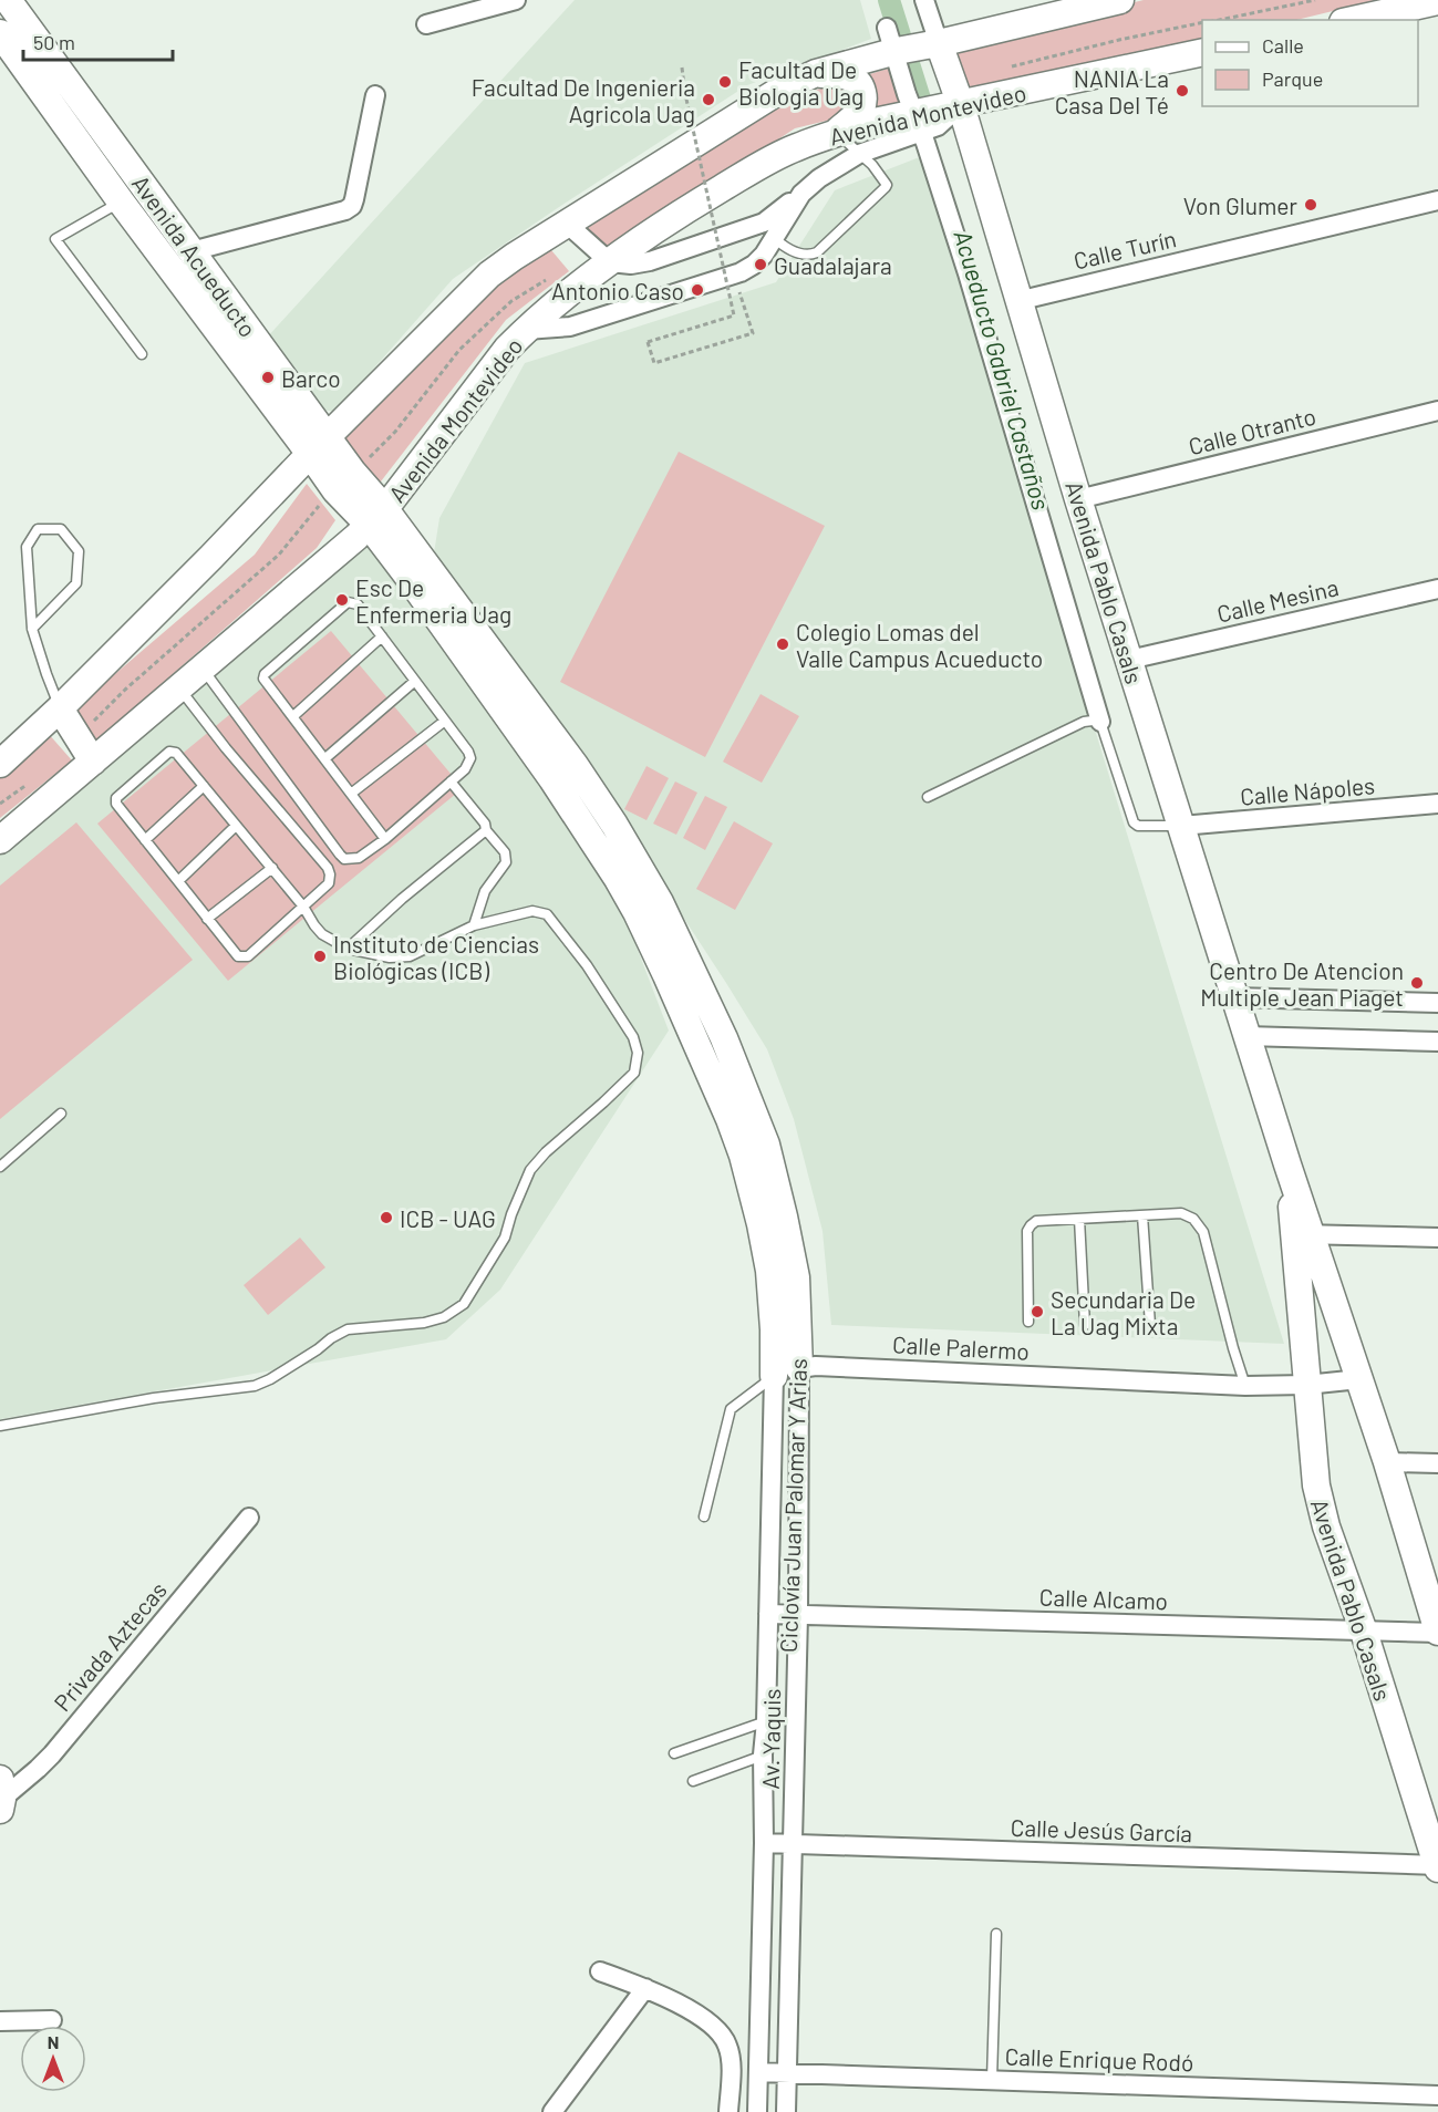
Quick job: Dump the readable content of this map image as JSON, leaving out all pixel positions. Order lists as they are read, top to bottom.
{
  "streets": {
    "street": [
      "Avenida Montevideo",
      "Calle Turín",
      "Avenida Acueducto",
      "Calle Otranto",
      "Avenida Pablo Casals",
      "Calle Mesina",
      "Calle Nápoles",
      "Calle Palermo",
      "Calle Alcamo",
      "Privada Aztecas",
      "Av. Yaquis",
      "Calle Jesús García",
      "Calle Enrique Rodó"
    ]
  },
  "crossings": [
    ["Avenida Montevideo", "Avenida Acueducto"],
    ["Avenida Montevideo", "Avenida Pablo Casals"],
    ["Calle Turín", "Avenida Pablo Casals"],
    ["Calle Otranto", "Avenida Pablo Casals"],
    ["Avenida Pablo Casals", "Calle Mesina"],
    ["Avenida Pablo Casals", "Calle Nápoles"],
    ["Avenida Pablo Casals", "Calle Palermo"],
    ["Avenida Pablo Casals", "Calle Alcamo"],
    ["Avenida Pablo Casals", "Calle Jesús García"],
    ["Calle Palermo", "Av. Yaquis"],
    ["Calle Alcamo", "Av. Yaquis"],
    ["Av. Yaquis", "Calle Jesús García"],
    ["Av. Yaquis", "Calle Enrique Rodó"]
  ],
  "water": ["Acueducto Gabriel Castaños"],
  "places": [
    "Facultad De Biologia Uag",
    "NANIA La Casa Del Té",
    "Facultad De Ingenieria Agricola Uag",
    "Von Glumer",
    "Guadalajara",
    "Antonio Caso",
    "Barco",
    "Esc De Enfermeria Uag",
    "Colegio Lomas del Valle Campus Acueducto",
    "Instituto de Ciencias Biológicas (ICB)",
    "Centro De Atencion Multiple Jean Piaget",
    "ICB - UAG",
    "Secundaria De La Uag Mixta"
  ],
  "legend": ["Calle", "Parque"],
  "scale_bar": "50 m",
  "north": "top"
}
